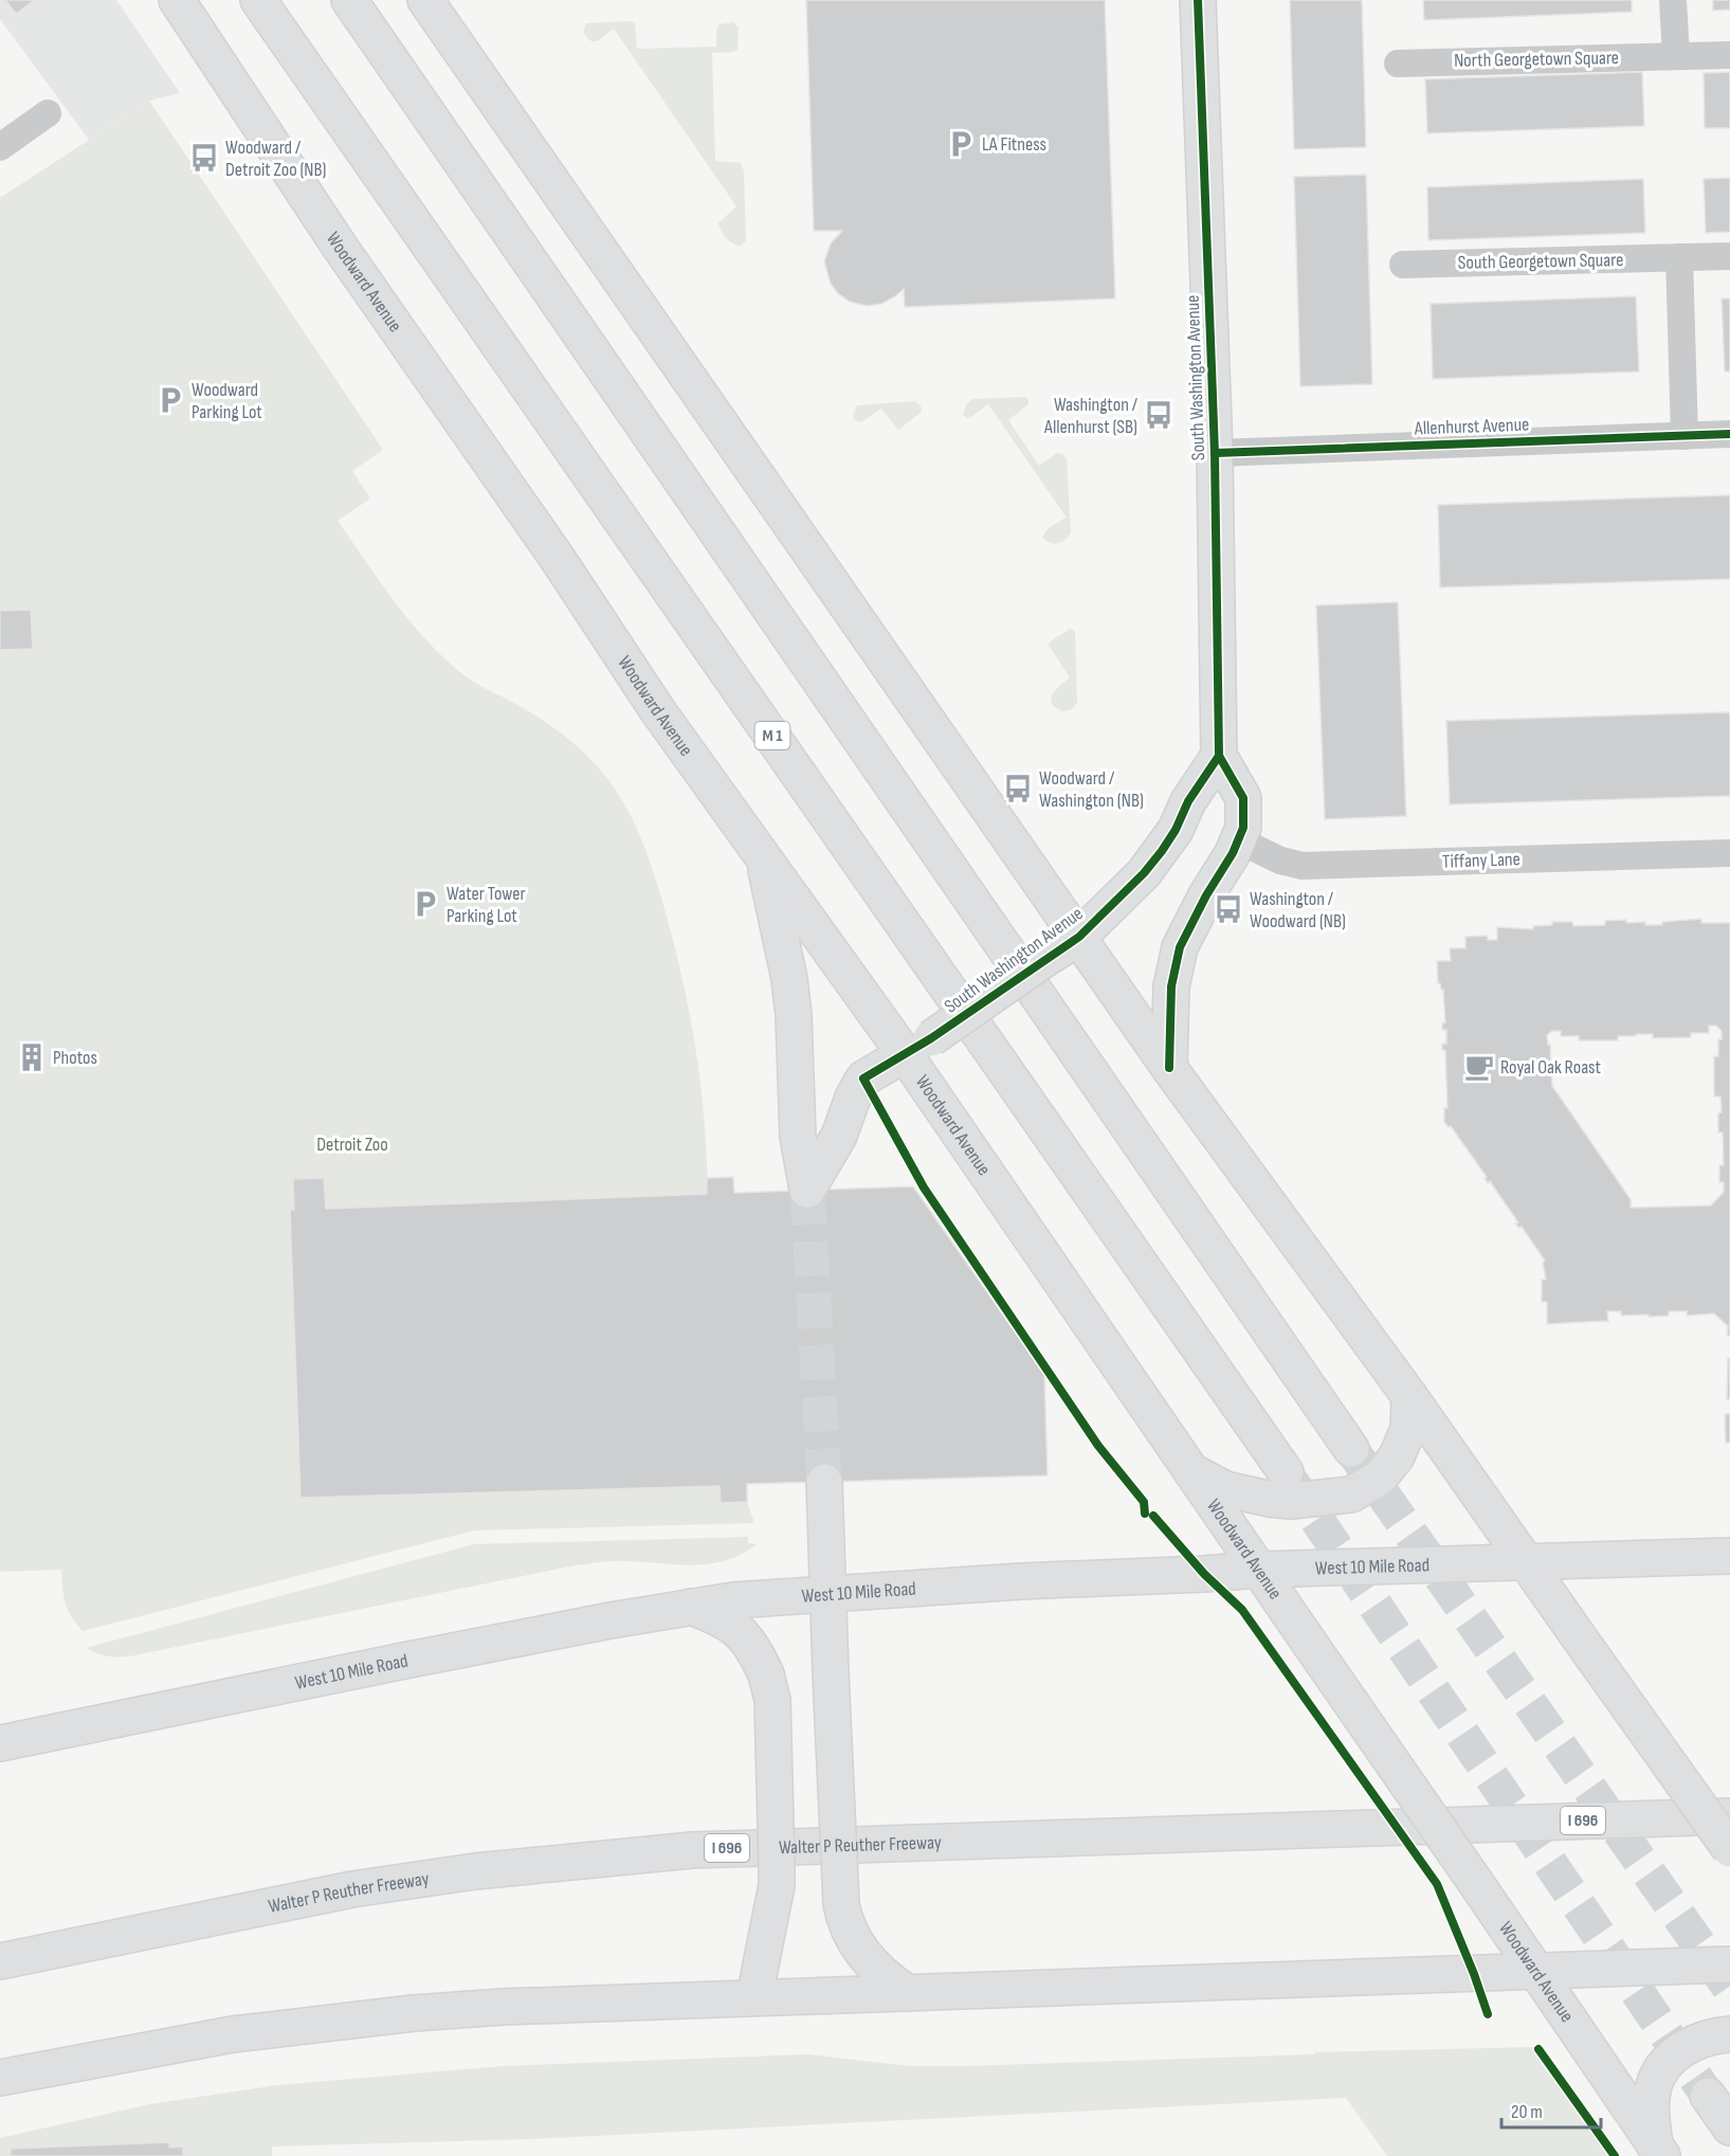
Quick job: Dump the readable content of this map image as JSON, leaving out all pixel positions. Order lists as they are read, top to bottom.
{
  "streets": {
    "main road": [
      "Woodward Avenue",
      "South Washington Avenue",
      "M 1",
      "West 10 Mile Road",
      "I 696",
      "Walter P Reuther Freeway"
    ],
    "street": [
      "North Georgetown Square",
      "South Georgetown Square",
      "Allenhurst Avenue",
      "Tiffany Lane"
    ]
  },
  "crossings": [
    ["Woodward Avenue", "South Washington Avenue"],
    ["Woodward Avenue", "West 10 Mile Road"],
    ["South Washington Avenue", "Allenhurst Avenue"],
    ["South Washington Avenue", "Tiffany Lane"]
  ],
  "parks": ["Detroit Zoo"],
  "places": {
    "parking": ["LA Fitness", "Woodward Parking Lot", "Water Tower Parking Lot"],
    "bus stop": [
      "Woodward / Detroit Zoo (NB)",
      "Washington / Allenhurst (SB)",
      "Woodward / Washington (NB)",
      "Washington / Woodward (NB)"
    ],
    "building": ["Photos"],
    "cafe": ["Royal Oak Roast"]
  },
  "scale_bar": "20 m"
}
